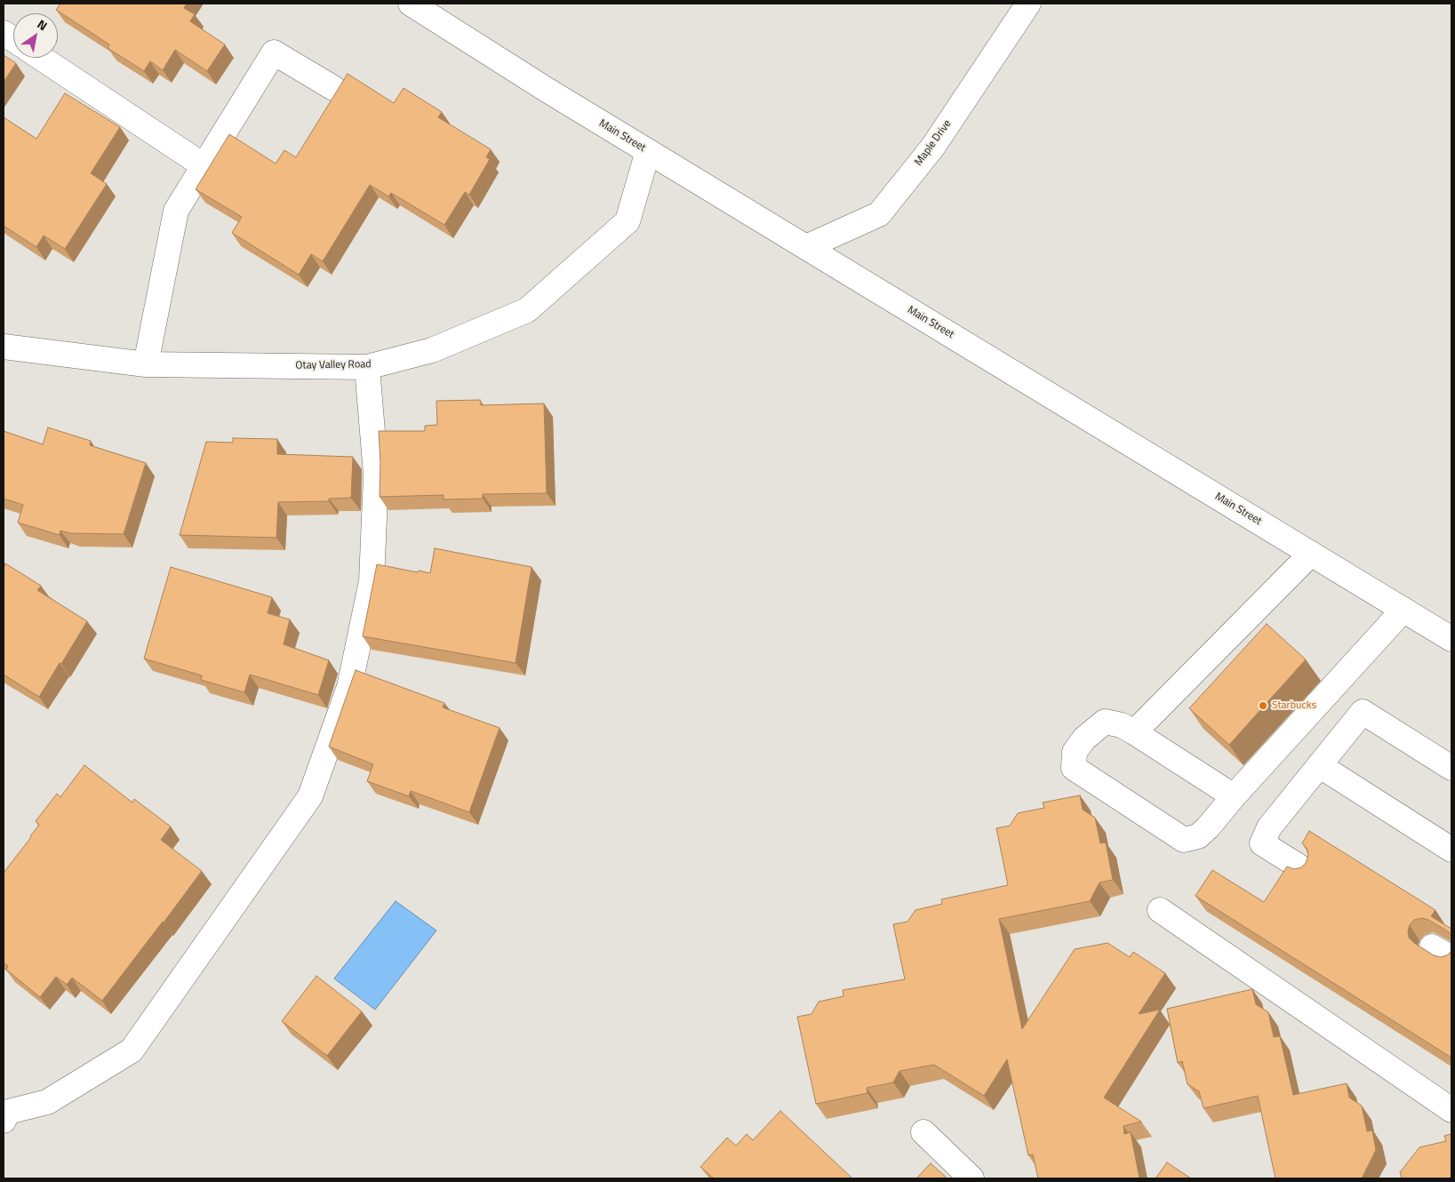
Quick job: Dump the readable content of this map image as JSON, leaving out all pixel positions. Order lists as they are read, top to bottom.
{
  "streets": {
    "main road": ["Main Street", "Maple Drive", "Otay Valley Road"]
  },
  "crossings": [
    ["Main Street", "Maple Drive"],
    ["Main Street", "Otay Valley Road"]
  ],
  "places": ["Starbucks"],
  "north": "top right"
}
